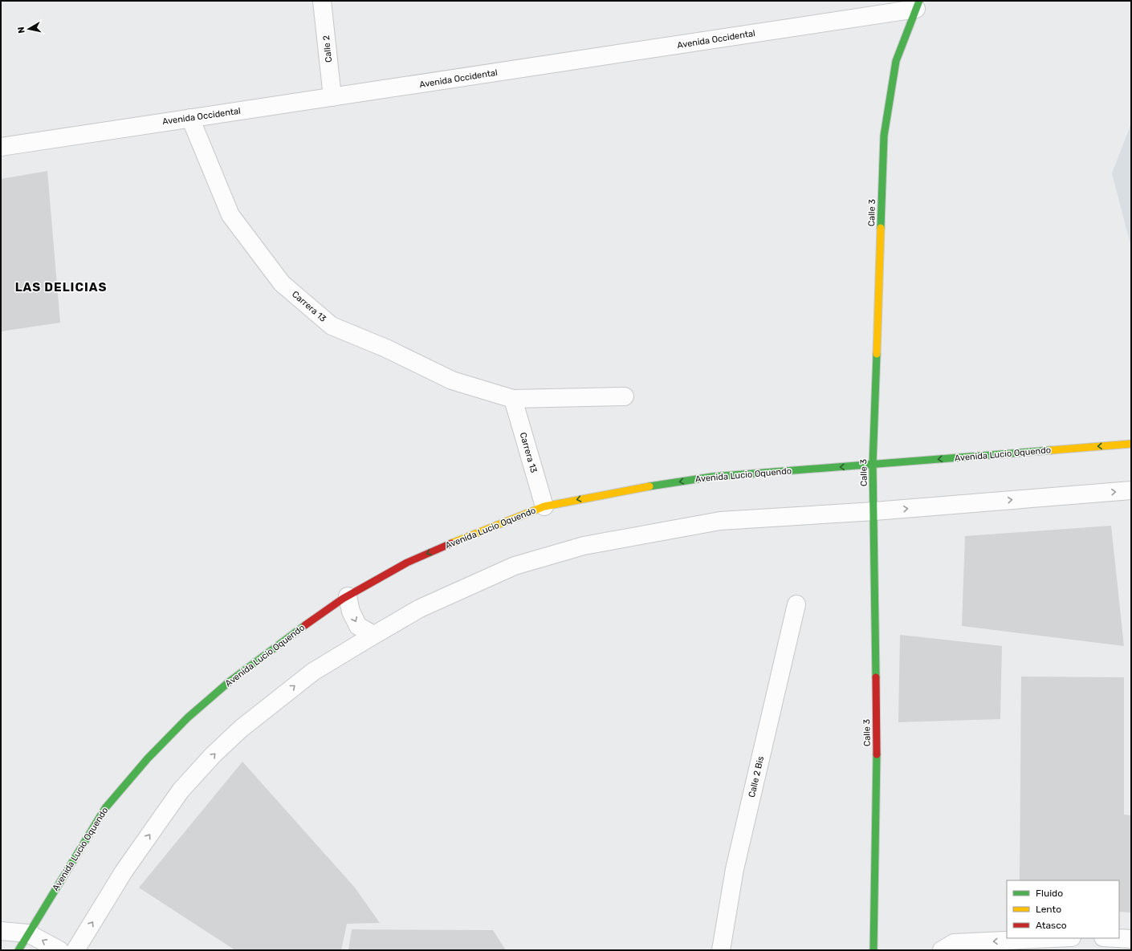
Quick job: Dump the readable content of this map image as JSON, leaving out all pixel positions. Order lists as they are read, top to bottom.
{
  "streets": {
    "street": [
      "Avenida Occidental",
      "Calle 2",
      "Calle 3",
      "Carrera 13",
      "Avenida Lucio Oquendo",
      "Calle 2 Bis"
    ]
  },
  "crossings": [
    ["Avenida Occidental", "Calle 2"],
    ["Avenida Occidental", "Calle 3"],
    ["Avenida Occidental", "Carrera 13"],
    ["Calle 3", "Avenida Lucio Oquendo"],
    ["Carrera 13", "Avenida Lucio Oquendo"]
  ],
  "districts": ["LAS DELICIAS"],
  "legend": ["Fluido", "Lento", "Atasco"],
  "north": "left"
}
